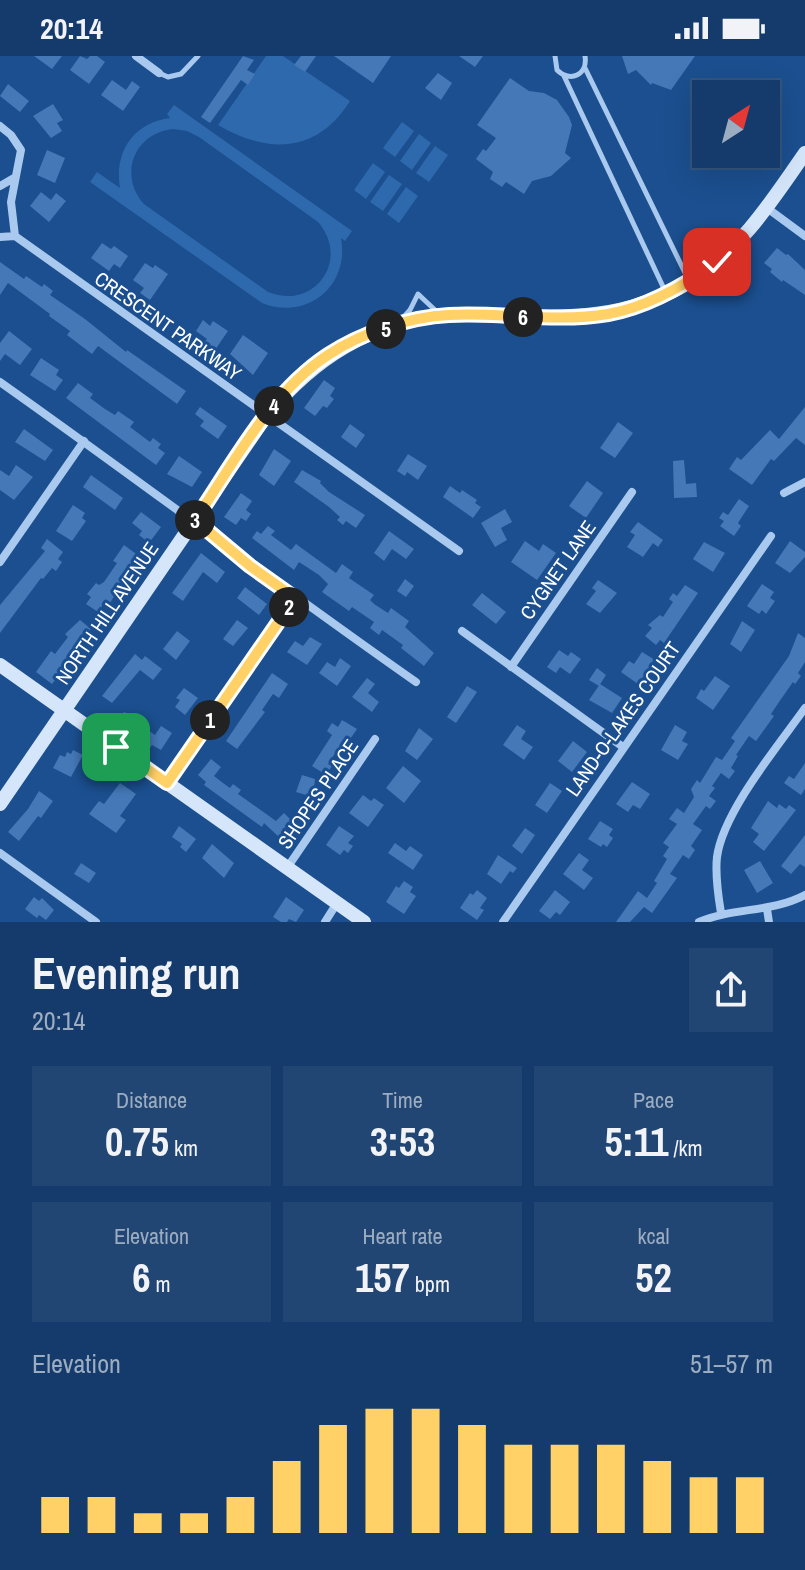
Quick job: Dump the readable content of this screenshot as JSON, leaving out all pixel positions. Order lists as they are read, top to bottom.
{
  "streets": {
    "street": [
      "CRESCENT PARKWAY",
      "CYGNET LANE",
      "NORTH HILL AVENUE",
      "LAND-O-LAKES COURT",
      "SHOPES PLACE"
    ]
  },
  "crossings": [
    ["CRESCENT PARKWAY", "NORTH HILL AVENUE"]
  ],
  "north": "top right",
  "page": {
    "status": "20:14",
    "pins": [
      "6",
      "5",
      "4",
      "3",
      "2",
      "1"
    ],
    "heading": ["Evening run", "20:14"],
    "stats": [
      ["Distance", "0.75 km"],
      ["Time", "3:53"],
      ["Pace", "5:11 /km"],
      ["Elevation", "6 m"],
      ["Heart rate", "157 bpm"],
      ["kcal", "52"]
    ],
    "chart": ["Elevation", "51–57 m"]
  }
}
